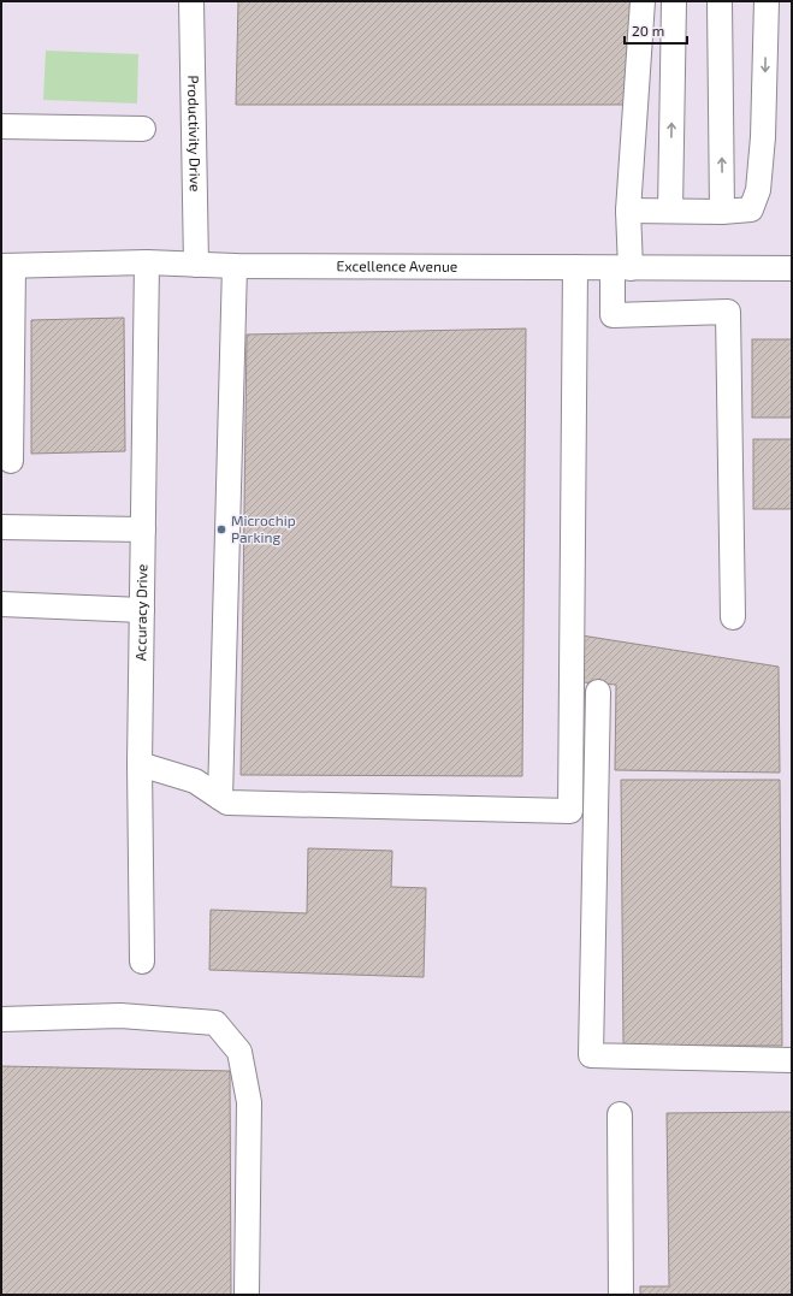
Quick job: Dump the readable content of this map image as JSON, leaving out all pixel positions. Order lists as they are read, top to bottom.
{
  "streets": {
    "street": ["Productivity Drive", "Excellence Avenue", "Accuracy Drive"]
  },
  "crossings": [
    ["Productivity Drive", "Excellence Avenue"],
    ["Excellence Avenue", "Accuracy Drive"]
  ],
  "places": ["Microchip Parking"],
  "scale_bar": "20 m"
}
